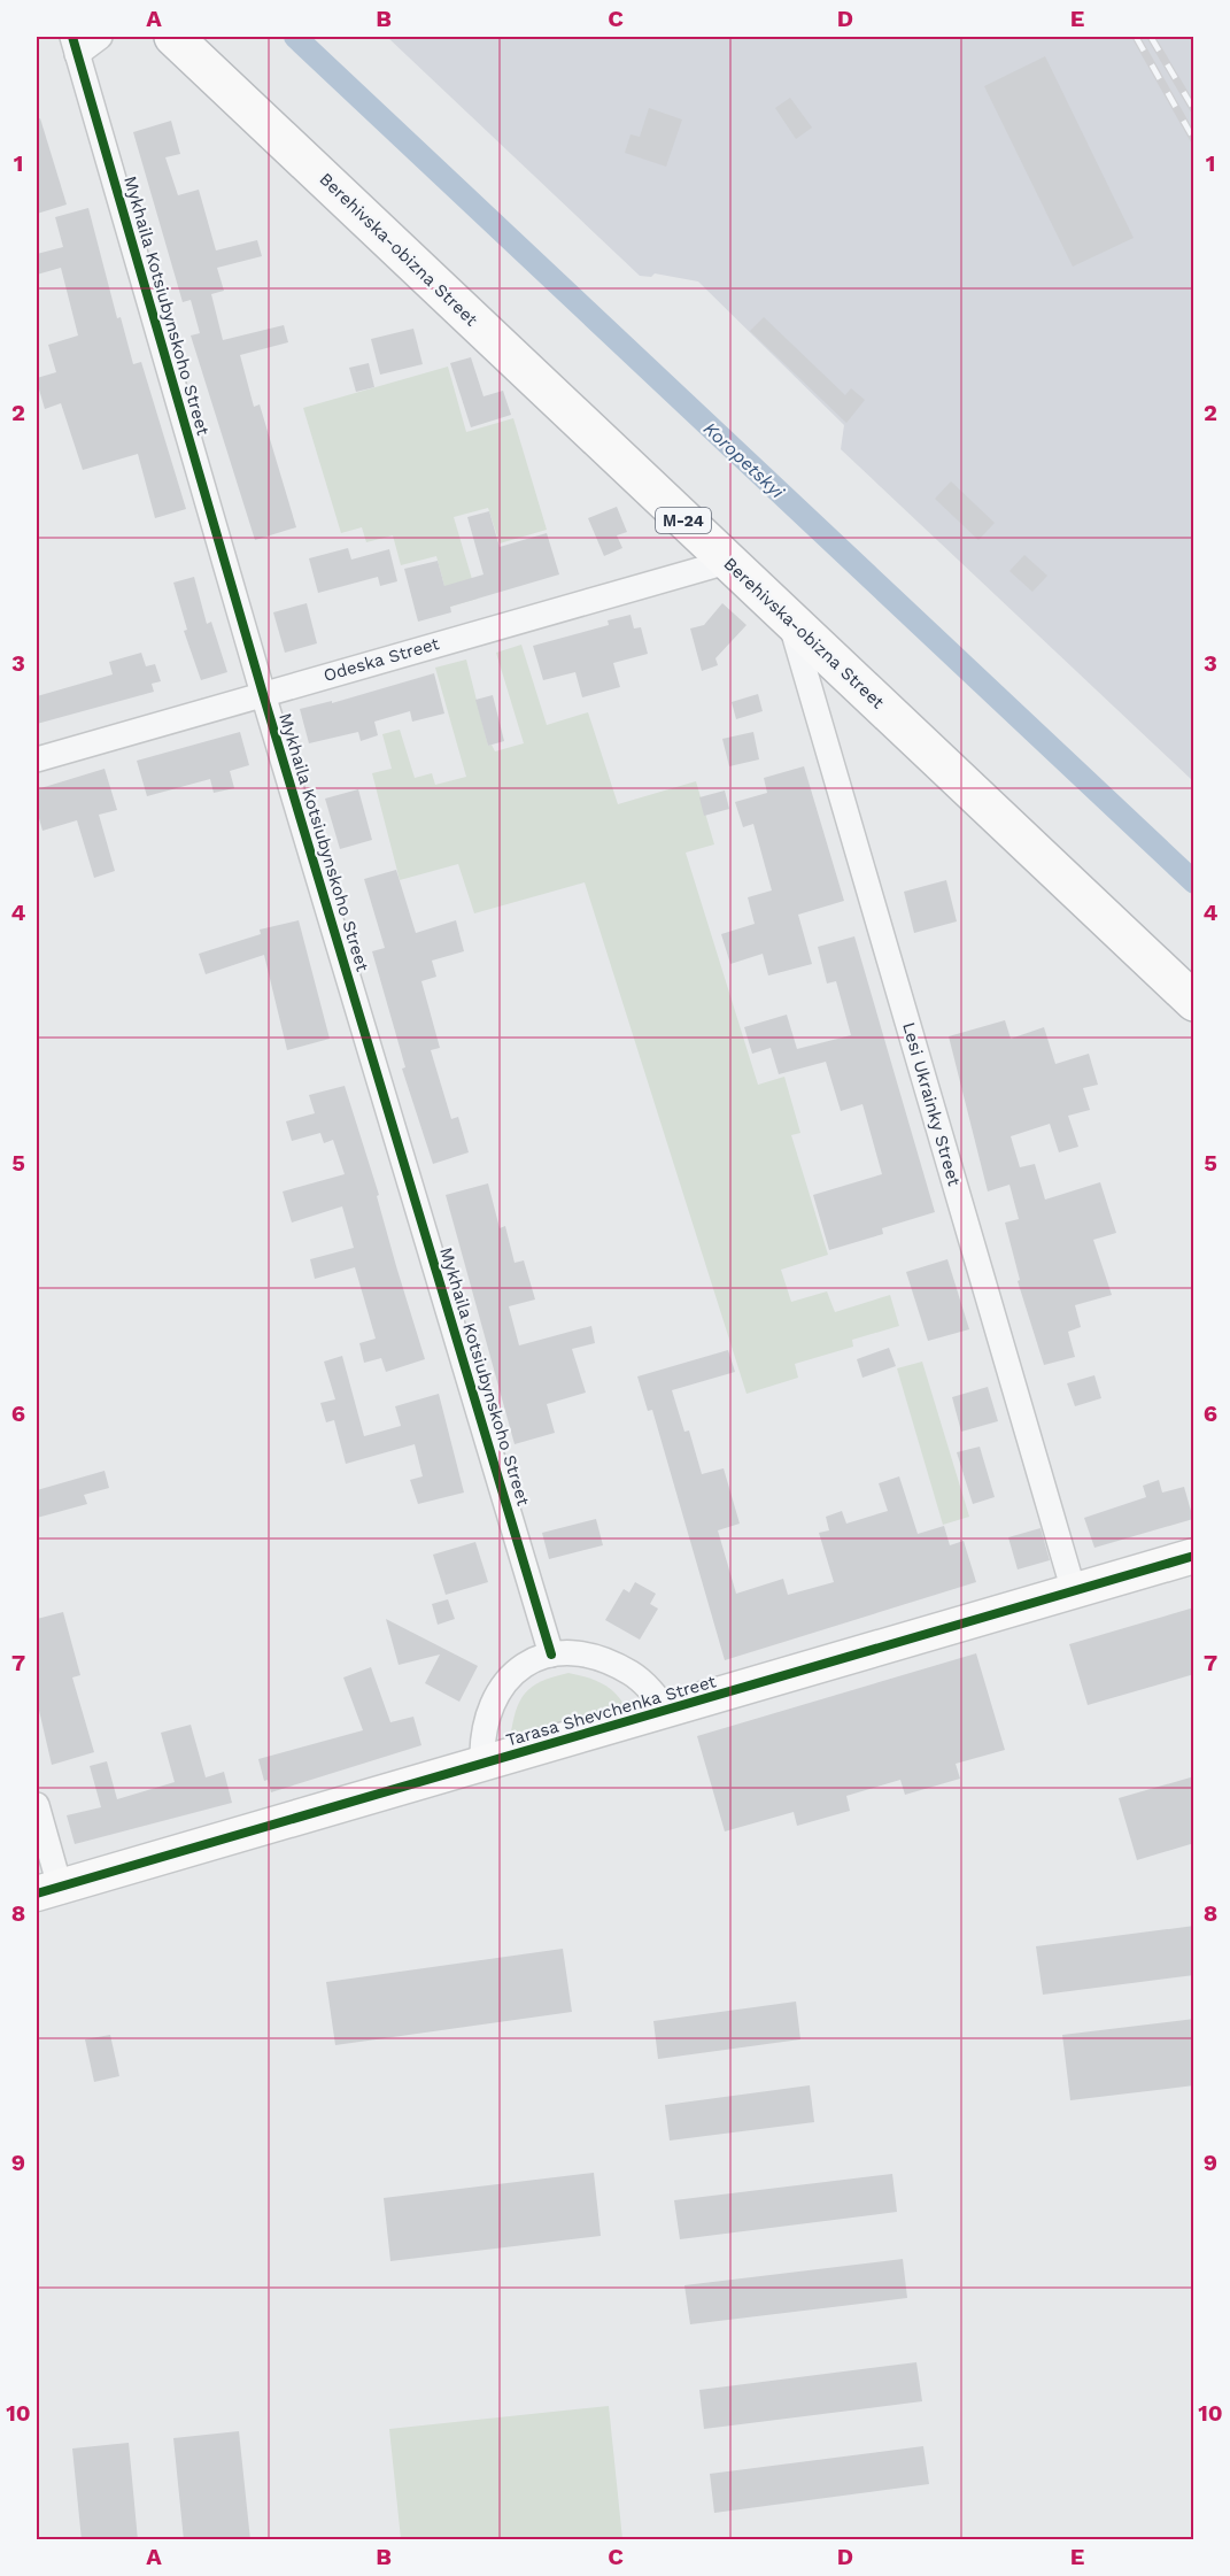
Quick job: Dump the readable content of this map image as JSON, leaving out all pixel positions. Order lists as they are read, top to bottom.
{
  "streets": {
    "highway": ["Berehivska-obizna Street", "М-24"],
    "street": [
      "Mykhaila Kotsiubynskoho Street",
      "Odeska Street",
      "Lesi Ukrainky Street",
      "Tarasa Shevchenka Street"
    ]
  },
  "crossings": [
    ["Berehivska-obizna Street", "Odeska Street"],
    ["Berehivska-obizna Street", "Lesi Ukrainky Street"],
    ["Mykhaila Kotsiubynskoho Street", "Odeska Street"],
    ["Lesi Ukrainky Street", "Tarasa Shevchenka Street"]
  ],
  "water": ["Koropetskyi"],
  "grid": {
    "columns": [
      "A",
      "B",
      "C",
      "D",
      "E"
    ],
    "rows": [
      "1",
      "2",
      "3",
      "4",
      "5",
      "6",
      "7",
      "8",
      "9",
      "10"
    ]
  }
}
